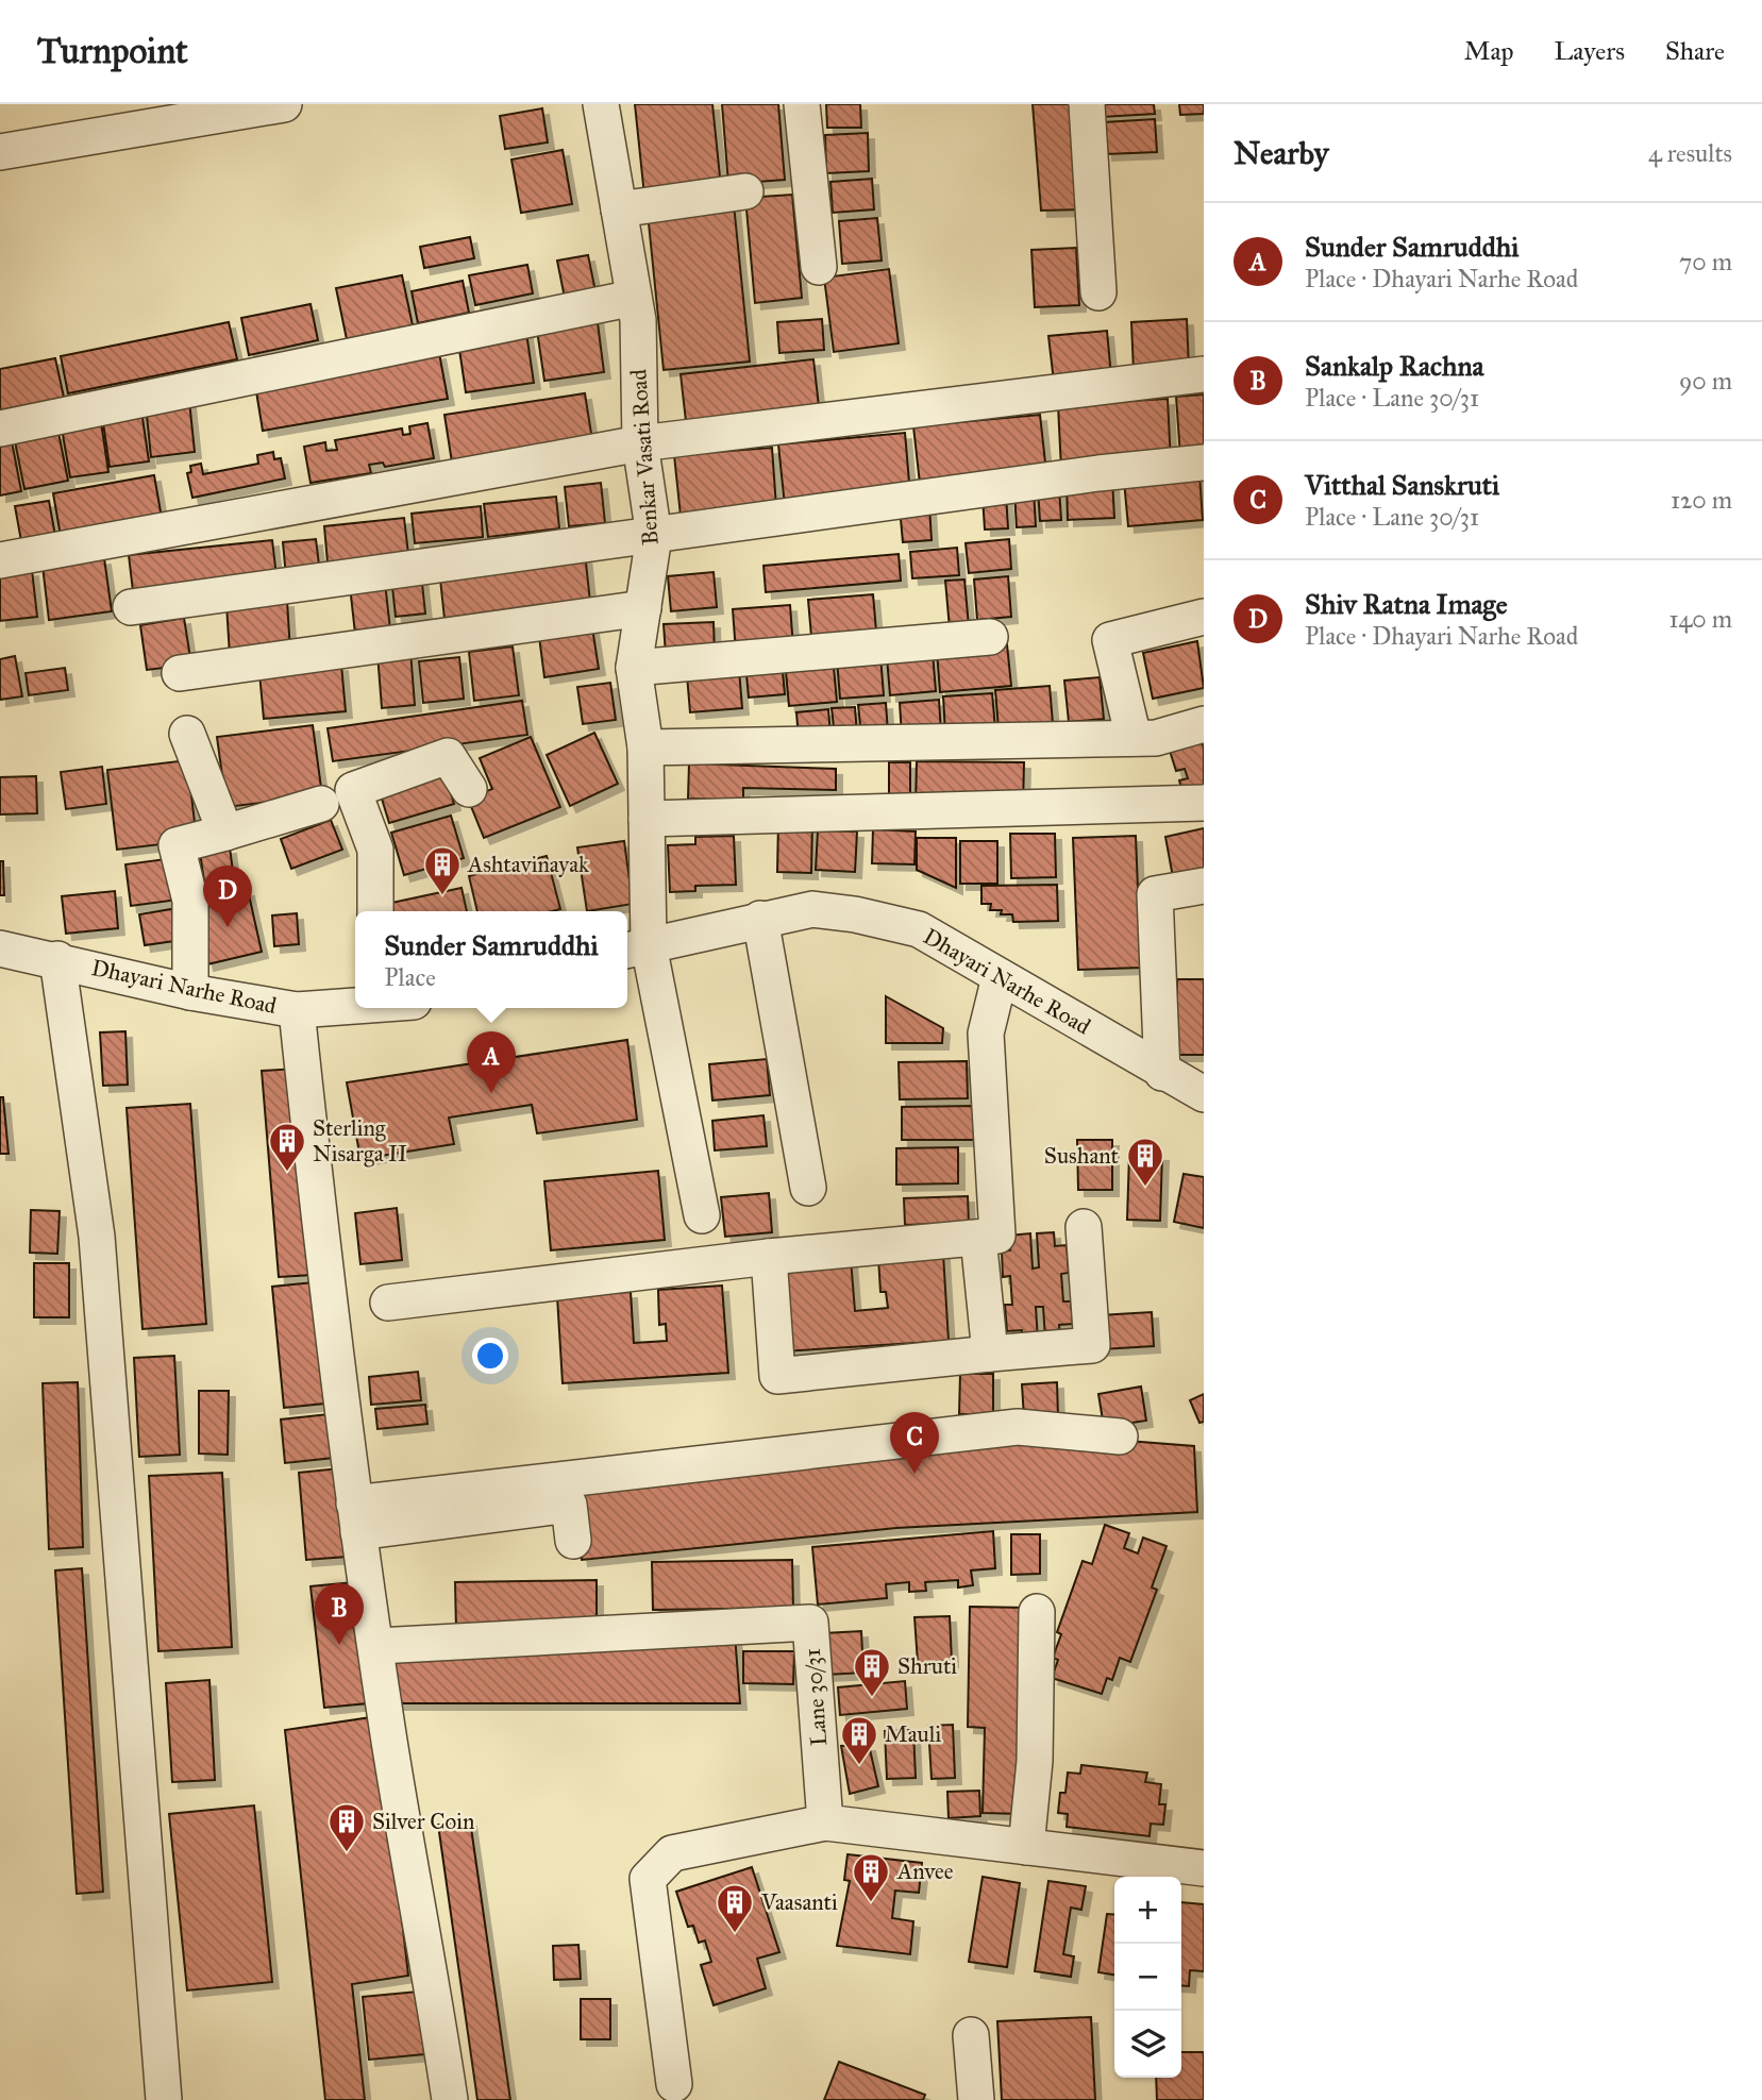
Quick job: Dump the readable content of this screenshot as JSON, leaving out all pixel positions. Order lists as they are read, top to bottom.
{
  "streets": {
    "street": ["Benkar Vasati Road", "Dhayari Narhe Road", "Lane 30/31"]
  },
  "crossings": [
    ["Benkar Vasati Road", "Dhayari Narhe Road"]
  ],
  "places": {
    "building": [
      "Ashtavinayak",
      "Sterling Nisarga II",
      "Sushant",
      "Shruti",
      "Mauli",
      "Silver Coin",
      "Anvee",
      "Vaasanti"
    ]
  },
  "page": {
    "header": "Turnpoint",
    "nav": ["Map", "Layers", "Share"],
    "heading": ["Nearby", "4 results"],
    "list": [
      {
        "mark": "A",
        "name": "Sunder Samruddhi",
        "note": "Place · Dhayari Narhe Road",
        "value": "70 m"
      },
      {
        "mark": "B",
        "name": "Sankalp Rachna",
        "note": "Place · Lane 30/31",
        "value": "90 m"
      },
      {
        "mark": "C",
        "name": "Vitthal Sanskruti",
        "note": "Place · Lane 30/31",
        "value": "120 m"
      },
      {
        "mark": "D",
        "name": "Shiv Ratna Image",
        "note": "Place · Dhayari Narhe Road",
        "value": "140 m"
      }
    ],
    "pins": [
      "D",
      "A",
      "C",
      "B"
    ],
    "popup": ["Sunder Samruddhi", "Place"],
    "map_buttons": ["+", "−"]
  }
}
